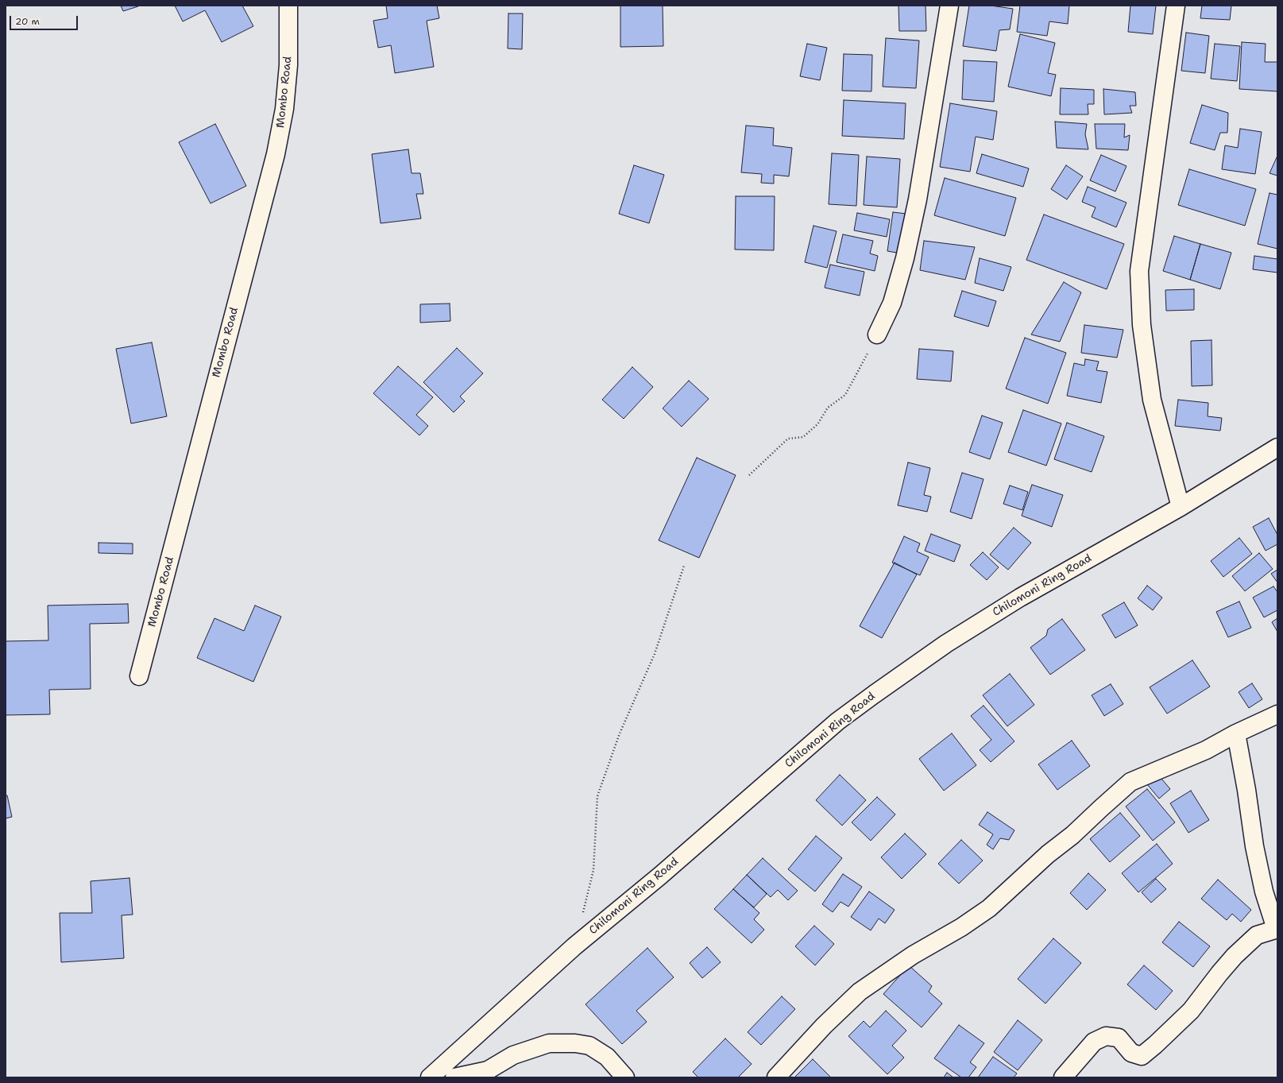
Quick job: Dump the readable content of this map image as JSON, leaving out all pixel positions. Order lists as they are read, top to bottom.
{
  "streets": {
    "street": ["Mombo Road", "Chilomoni Ring Road"]
  },
  "scale_bar": "20 m"
}
